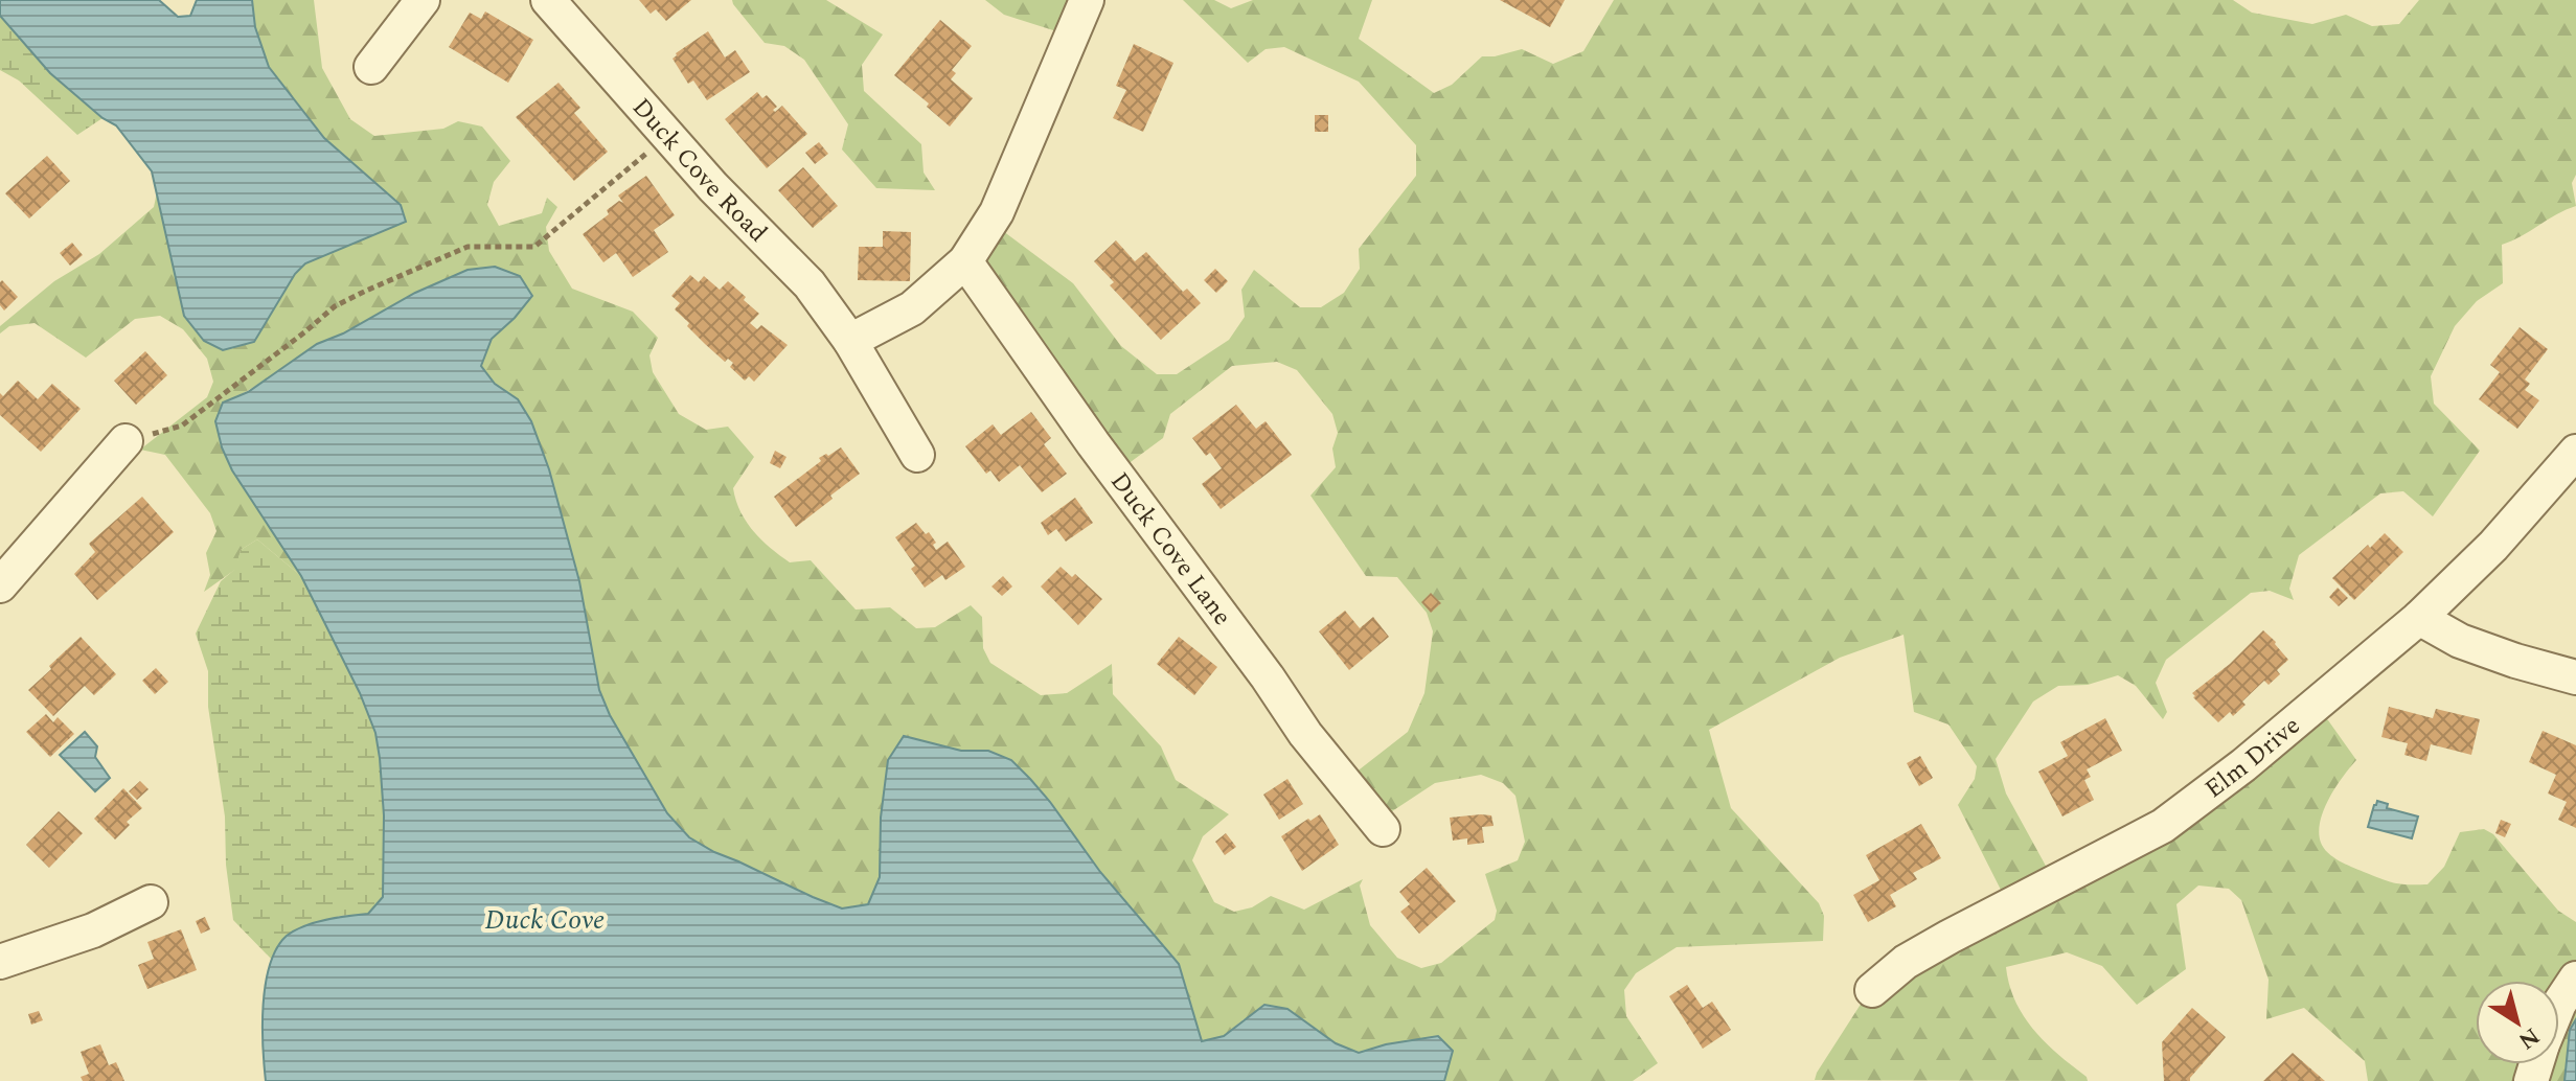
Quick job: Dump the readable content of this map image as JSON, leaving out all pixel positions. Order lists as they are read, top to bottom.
{
  "streets": {
    "street": ["Duck Cove Road", "Duck Cove Lane", "Elm Drive"]
  },
  "water": ["Duck Cove"],
  "north": "bottom right"
}
